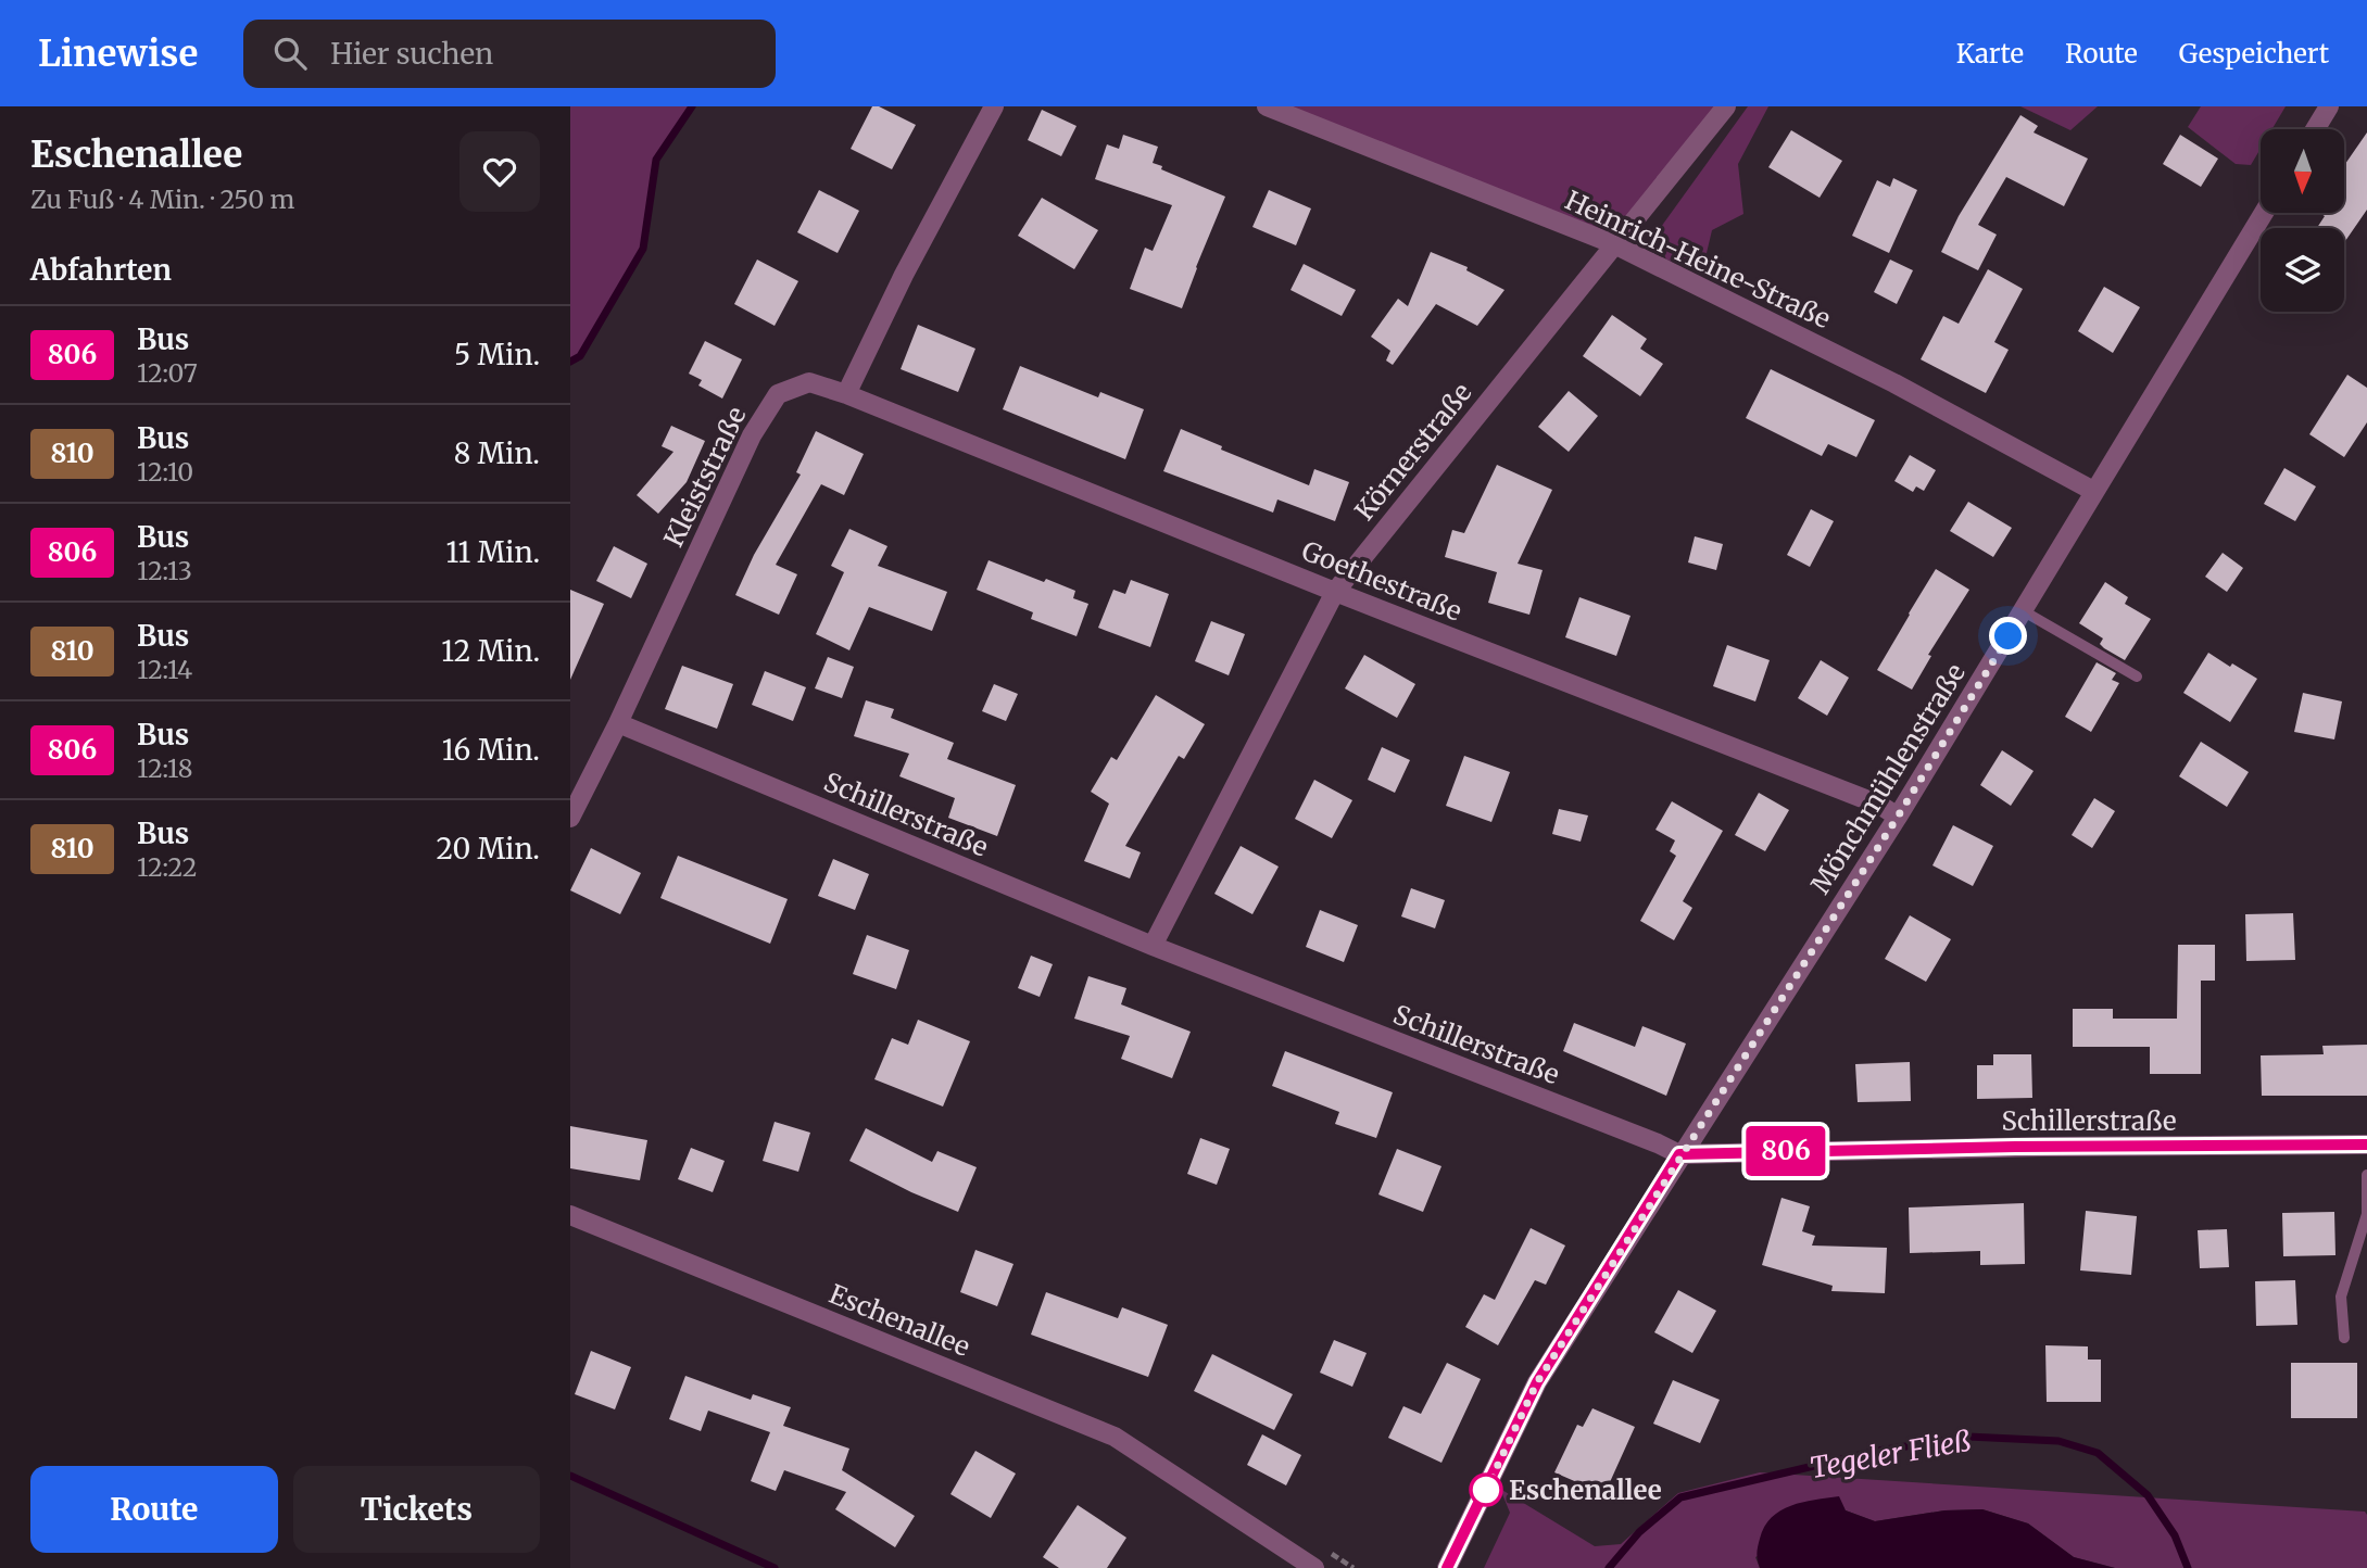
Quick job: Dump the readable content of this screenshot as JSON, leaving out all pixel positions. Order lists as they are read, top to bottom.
{
  "streets": {
    "street": [
      "Heinrich-Heine-Straße",
      "Körnerstraße",
      "Kleiststraße",
      "Goethestraße",
      "Mönchmühlenstraße",
      "Schillerstraße",
      "Eschenallee"
    ]
  },
  "crossings": [
    ["Heinrich-Heine-Straße", "Körnerstraße"],
    ["Heinrich-Heine-Straße", "Mönchmühlenstraße"],
    ["Körnerstraße", "Goethestraße"],
    ["Körnerstraße", "Schillerstraße"],
    ["Kleiststraße", "Goethestraße"],
    ["Kleiststraße", "Schillerstraße"],
    ["Goethestraße", "Mönchmühlenstraße"],
    ["Mönchmühlenstraße", "Schillerstraße"]
  ],
  "water": ["Tegeler Fließ"],
  "places": ["Eschenallee"],
  "lines": ["bus line 806"],
  "north": "bottom",
  "page": {
    "header": "Linewise",
    "search": "Hier suchen",
    "nav": ["Karte", "Route", "Gespeichert"],
    "heading": [
      ["Eschenallee", "Zu Fuß · 4 Min. · 250 m"],
      "Abfahrten"
    ],
    "on_map": "806",
    "list": [
      {
        "mark": "806",
        "name": "Bus",
        "note": "12:07",
        "value": "5 Min."
      },
      {
        "mark": "810",
        "name": "Bus",
        "note": "12:10",
        "value": "8 Min."
      },
      {
        "mark": "806",
        "name": "Bus",
        "note": "12:13",
        "value": "11 Min."
      },
      {
        "mark": "810",
        "name": "Bus",
        "note": "12:14",
        "value": "12 Min."
      },
      {
        "mark": "806",
        "name": "Bus",
        "note": "12:18",
        "value": "16 Min."
      },
      {
        "mark": "810",
        "name": "Bus",
        "note": "12:22",
        "value": "20 Min."
      }
    ],
    "buttons": ["Route", "Tickets"]
  }
}
